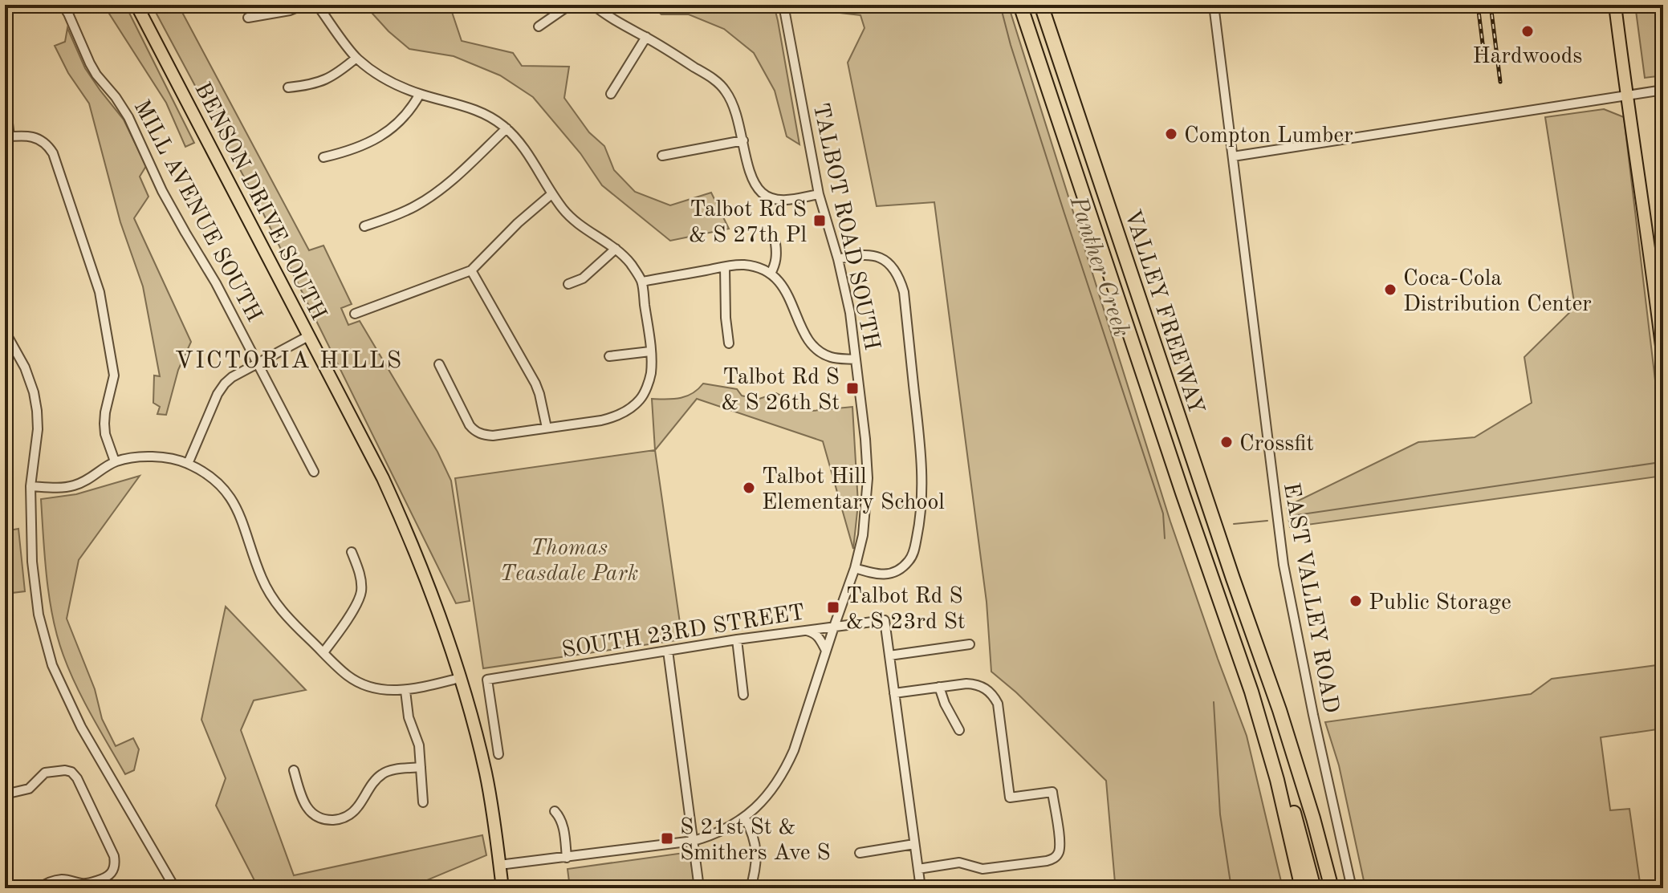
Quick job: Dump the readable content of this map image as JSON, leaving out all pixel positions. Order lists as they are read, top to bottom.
{
  "streets": {
    "highway": ["VALLEY FREEWAY"],
    "main road": ["BENSON DRIVE SOUTH"],
    "street": [
      "MILL AVENUE SOUTH",
      "TALBOT ROAD SOUTH",
      "EAST VALLEY ROAD",
      "SOUTH 23RD STREET"
    ]
  },
  "crossings": [
    ["BENSON DRIVE SOUTH", "TALBOT ROAD SOUTH"],
    ["TALBOT ROAD SOUTH", "SOUTH 23RD STREET"]
  ],
  "districts": ["VICTORIA HILLS"],
  "water": ["Panther Creek"],
  "parks": ["Thomas Teasdale Park"],
  "places": {
    "other": [
      "Hardwoods",
      "Compton Lumber",
      "Coca-Cola Distribution Center",
      "Crossfit",
      "Talbot Hill Elementary School",
      "Public Storage"
    ],
    "transit": [
      "Talbot Rd S & S 27th Pl",
      "Talbot Rd S & S 26th St",
      "Talbot Rd S & S 23rd St",
      "S 21st St & Smithers Ave S"
    ]
  }
}
